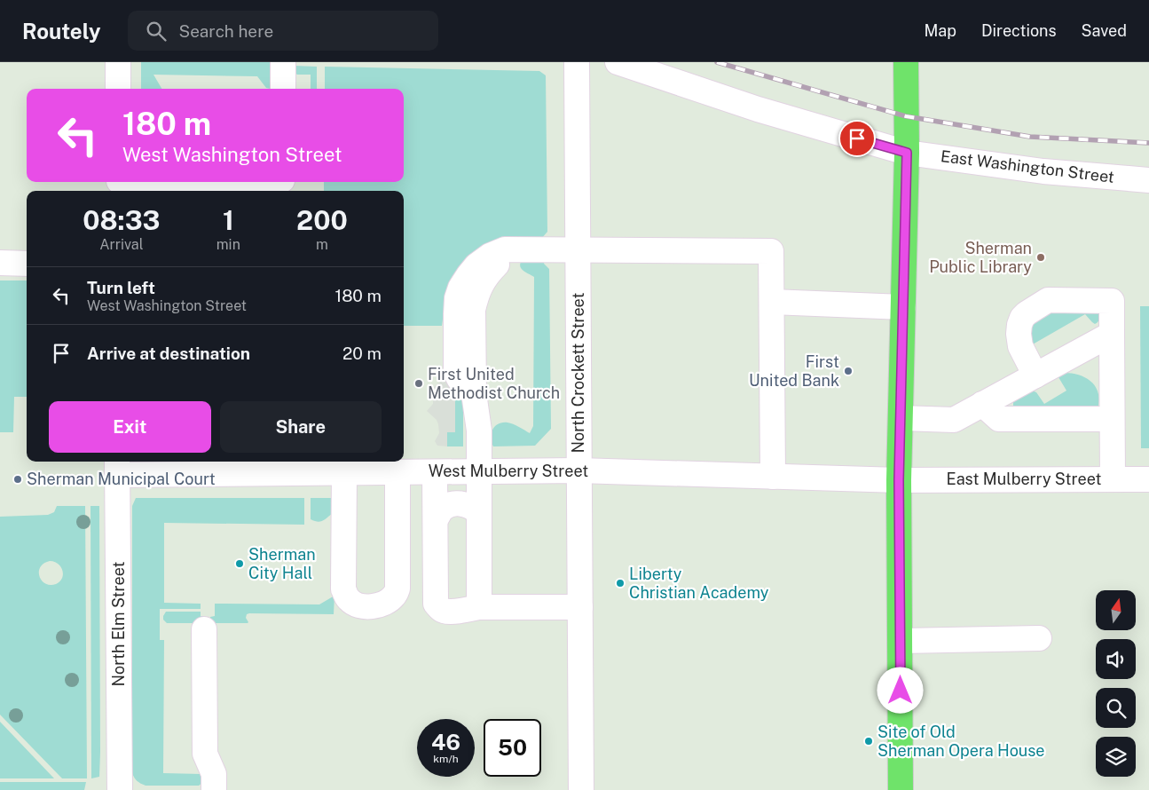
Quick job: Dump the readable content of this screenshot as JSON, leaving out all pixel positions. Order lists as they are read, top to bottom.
{
  "streets": {
    "street": [
      "East Washington Street",
      "North Crockett Street",
      "West Mulberry Street",
      "East Mulberry Street",
      "North Elm Street"
    ]
  },
  "crossings": [
    ["North Crockett Street", "West Mulberry Street"],
    ["West Mulberry Street", "East Mulberry Street"],
    ["West Mulberry Street", "North Elm Street"]
  ],
  "places": [
    "Sherman Public Library",
    "First United Bank",
    "First United Methodist Church",
    "Sherman Municipal Court",
    "Sherman City Hall",
    "Liberty Christian Academy",
    "Site of Old Sherman Opera House"
  ],
  "north": "top",
  "page": {
    "header": "Routely",
    "search": "Search here",
    "nav": ["Map", "Directions", "Saved"],
    "turn": ["180 m", "West Washington Street"],
    "eta": [
      "08:33",
      "Arrival",
      "1",
      "min",
      "200",
      "m"
    ],
    "list": [
      {
        "name": "Turn left",
        "note": "West Washington Street",
        "value": "180 m"
      },
      {
        "name": "Arrive at destination",
        "value": "20 m"
      }
    ],
    "buttons": ["Exit", "Share"],
    "speed": "46 km/h",
    "limit": "50"
  }
}
